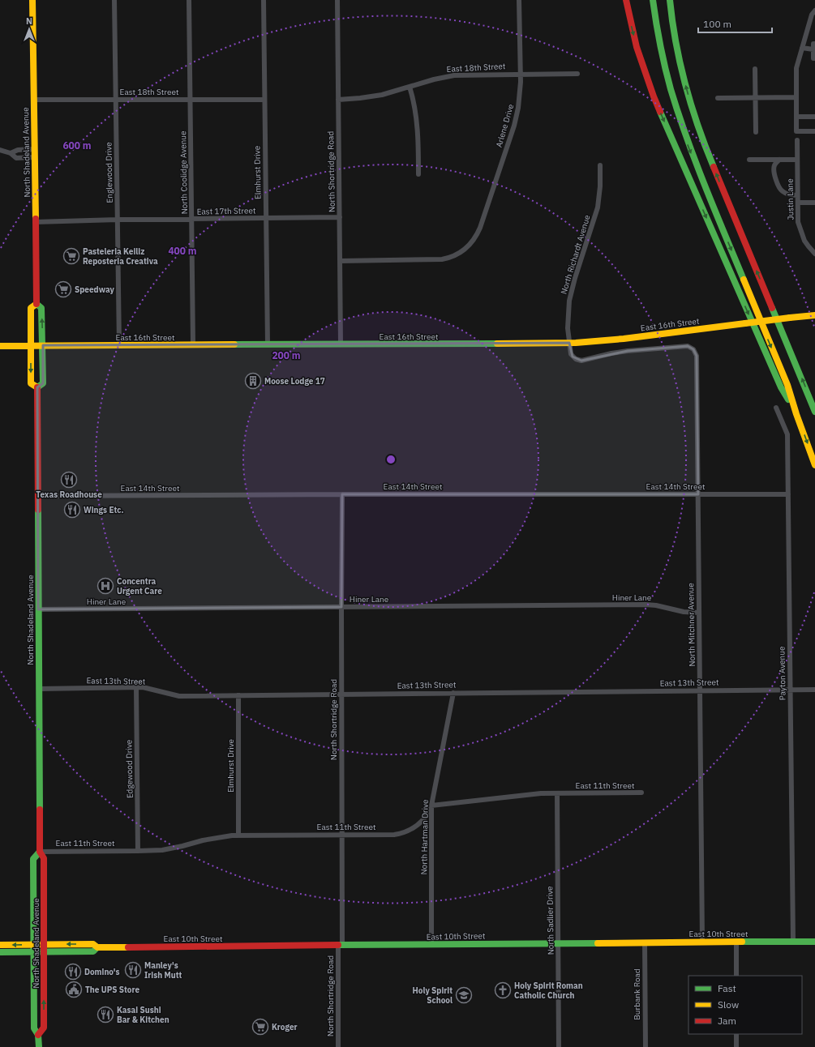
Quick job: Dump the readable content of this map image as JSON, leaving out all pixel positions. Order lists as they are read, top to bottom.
{
  "streets": {
    "main road": ["North Shadeland Avenue", "East 16th Street", "East 10th Street"],
    "street": [
      "East 18th Street",
      "Arlene Drive",
      "North Shortridge Road",
      "Englewood Drive",
      "North Coolidge Avenue",
      "Elmhurst Drive",
      "Justin Lane",
      "East 17th Street",
      "North Richardt Avenue",
      "East 14th Street",
      "Hiner Lane",
      "North Mitchner Avenue",
      "Payton Avenue",
      "East 13th Street",
      "Edgewood Drive",
      "East 11th Street",
      "North Hartman Drive",
      "North Sadlier Drive",
      "Burbank Road"
    ]
  },
  "crossings": [
    ["East 18th Street", "Arlene Drive"],
    ["East 18th Street", "North Shadeland Avenue"],
    ["East 18th Street", "North Shortridge Road"],
    ["East 18th Street", "Englewood Drive"],
    ["East 18th Street", "North Coolidge Avenue"],
    ["East 18th Street", "Elmhurst Drive"],
    ["Arlene Drive", "North Shortridge Road"],
    ["North Shadeland Avenue", "East 17th Street"],
    ["North Shadeland Avenue", "East 16th Street"],
    ["North Shadeland Avenue", "East 14th Street"],
    ["North Shadeland Avenue", "Hiner Lane"],
    ["North Shadeland Avenue", "East 13th Street"],
    ["North Shadeland Avenue", "East 11th Street"],
    ["North Shadeland Avenue", "East 10th Street"],
    ["North Shortridge Road", "East 17th Street"],
    ["North Shortridge Road", "East 16th Street"],
    ["North Shortridge Road", "East 14th Street"],
    ["North Shortridge Road", "Hiner Lane"],
    ["North Shortridge Road", "East 13th Street"],
    ["North Shortridge Road", "East 11th Street"],
    ["North Shortridge Road", "East 10th Street"],
    ["Englewood Drive", "East 17th Street"],
    ["Englewood Drive", "East 16th Street"],
    ["North Coolidge Avenue", "East 17th Street"],
    ["North Coolidge Avenue", "East 16th Street"],
    ["Elmhurst Drive", "East 17th Street"],
    ["Elmhurst Drive", "East 16th Street"],
    ["Elmhurst Drive", "East 13th Street"],
    ["Elmhurst Drive", "East 11th Street"],
    ["North Richardt Avenue", "East 16th Street"],
    ["North Richardt Avenue", "North Mitchner Avenue"],
    ["East 14th Street", "North Mitchner Avenue"],
    ["East 14th Street", "Payton Avenue"],
    ["Hiner Lane", "North Mitchner Avenue"],
    ["North Mitchner Avenue", "East 13th Street"],
    ["North Mitchner Avenue", "East 10th Street"],
    ["Payton Avenue", "East 13th Street"],
    ["Payton Avenue", "East 10th Street"],
    ["East 13th Street", "Edgewood Drive"],
    ["East 13th Street", "North Hartman Drive"],
    ["Edgewood Drive", "East 11th Street"],
    ["East 11th Street", "North Hartman Drive"],
    ["East 11th Street", "North Sadlier Drive"],
    ["North Hartman Drive", "East 10th Street"],
    ["North Sadlier Drive", "East 10th Street"],
    ["East 10th Street", "Burbank Road"]
  ],
  "places": {
    "supermarket": ["Pasteleria Keiliz Reposteria Creativa", "Speedway", "Kroger"],
    "building": ["Moose Lodge 17"],
    "restaurant": [
      "Texas Roadhouse",
      "Wings Etc.",
      "Manley's Irish Mutt",
      "Domino's",
      "Kasai Sushi Bar & Kitchen"
    ],
    "hospital": ["Concentra Urgent Care"],
    "public building": ["The UPS Store"],
    "church": ["Holy Spirit Roman Catholic Church"],
    "school or university": ["Holy Spirit School"]
  },
  "legend": ["Fast", "Slow", "Jam"],
  "scale_bar": "100 m",
  "north": "top",
  "rings": ["600 m", "400 m", "200 m"]
}
